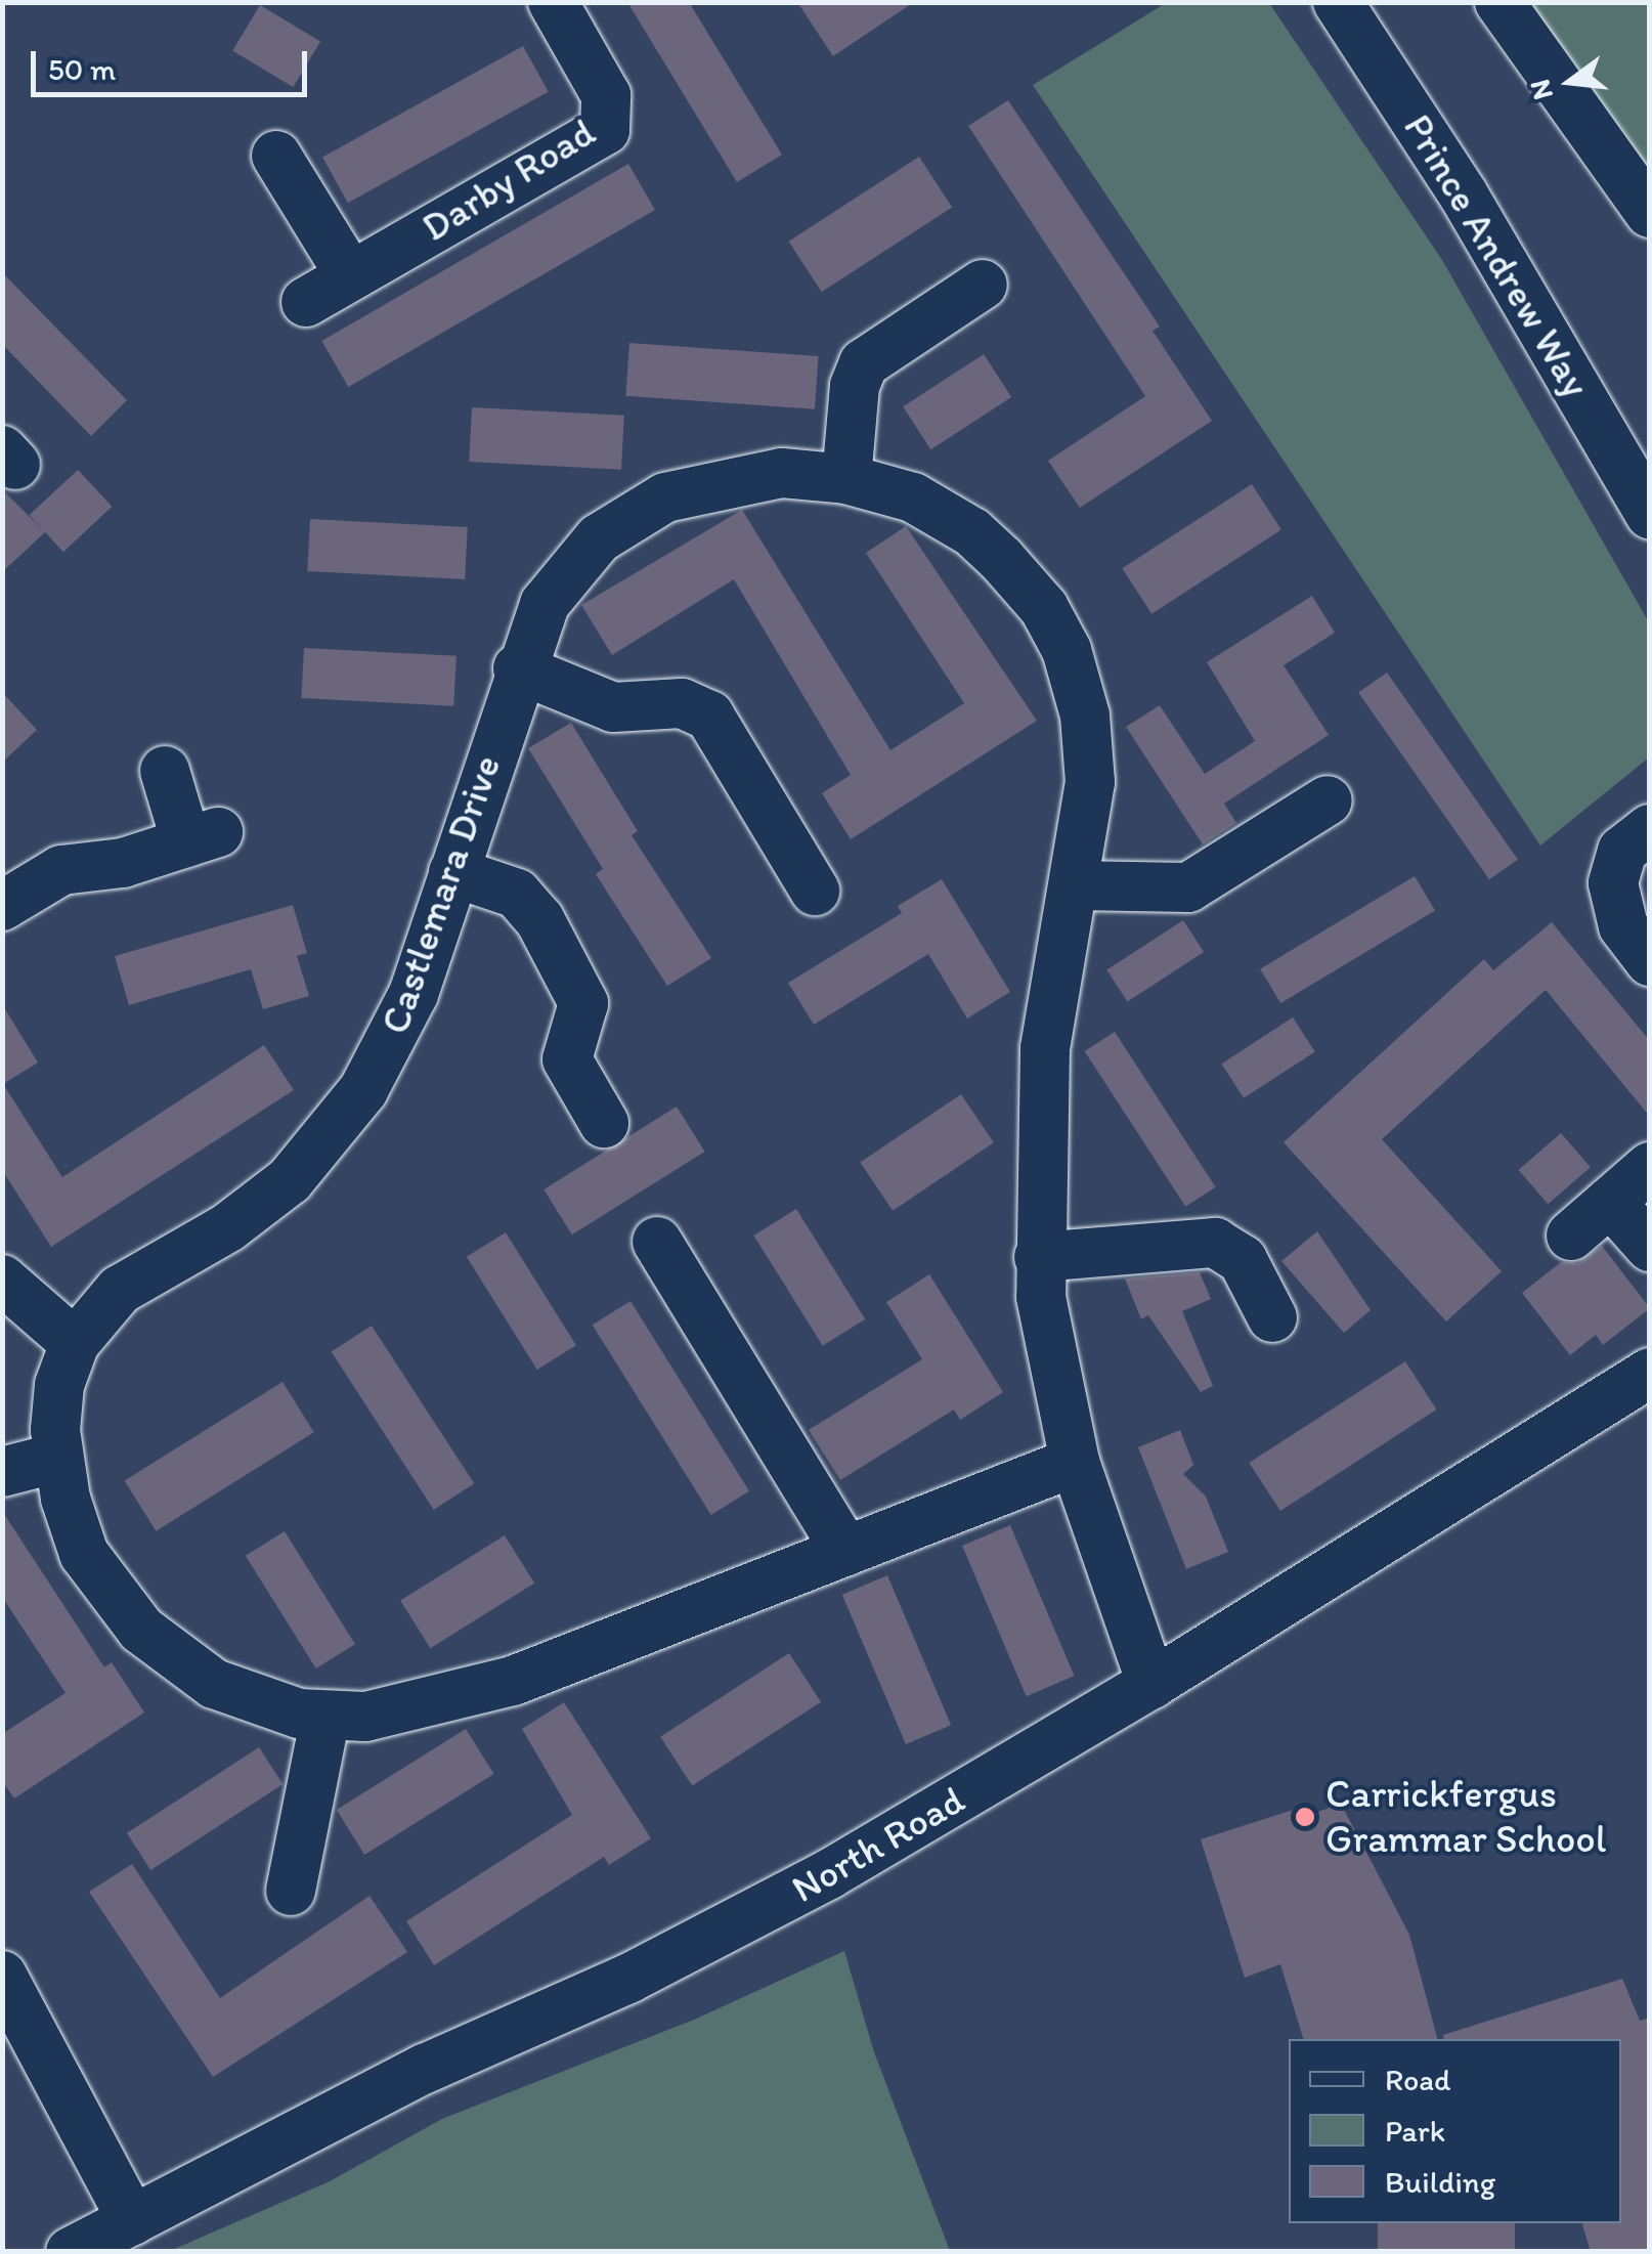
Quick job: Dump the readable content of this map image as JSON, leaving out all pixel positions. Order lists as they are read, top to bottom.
{
  "streets": {
    "street": [
      "Darby Road",
      "Prince Andrew Way",
      "Castlemara Drive",
      "North Road"
    ]
  },
  "crossings": [
    ["Castlemara Drive", "North Road"]
  ],
  "places": ["Carrickfergus Grammar School"],
  "legend": ["Road", "Park", "Building"],
  "scale_bar": "50 m",
  "north": "left"
}
